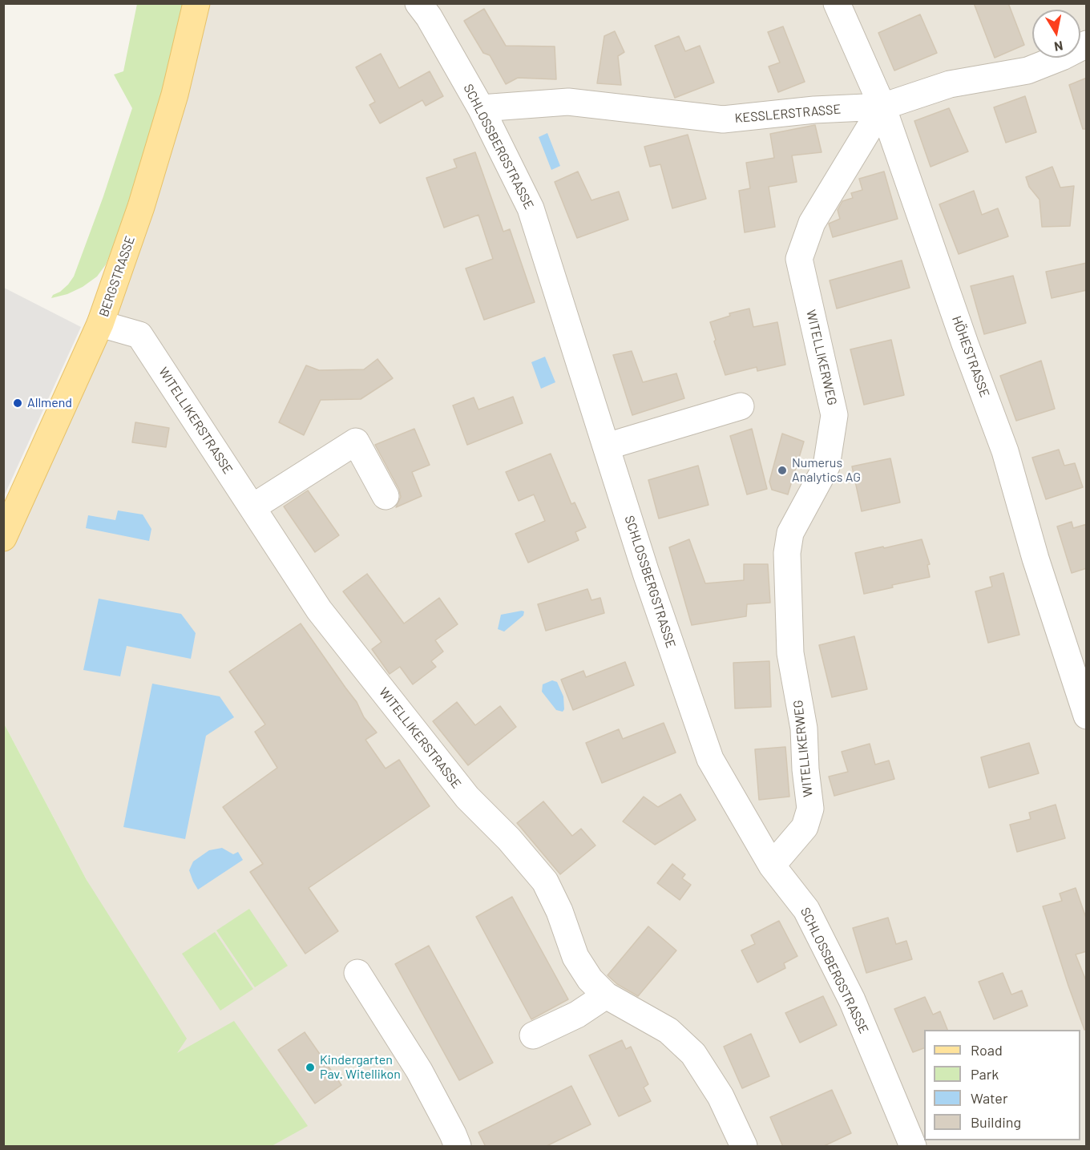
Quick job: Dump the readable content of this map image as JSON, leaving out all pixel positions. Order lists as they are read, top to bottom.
{
  "streets": {
    "main road": ["BERGSTRASSE"],
    "street": [
      "KESSLERSTRASSE",
      "SCHLOSSBERGSTRASSE",
      "HÖHESTRASSE",
      "WITELLIKERWEG",
      "WITELLIKERSTRASSE"
    ]
  },
  "crossings": [
    ["KESSLERSTRASSE", "SCHLOSSBERGSTRASSE"],
    ["KESSLERSTRASSE", "HÖHESTRASSE"],
    ["KESSLERSTRASSE", "WITELLIKERWEG"],
    ["SCHLOSSBERGSTRASSE", "WITELLIKERWEG"],
    ["BERGSTRASSE", "WITELLIKERSTRASSE"],
    ["HÖHESTRASSE", "WITELLIKERWEG"]
  ],
  "places": ["Allmend", "Numerus Analytics AG", "Kindergarten Pav. Witellikon"],
  "legend": [
    "Road",
    "Park",
    "Water",
    "Building"
  ],
  "north": "bottom"
}
